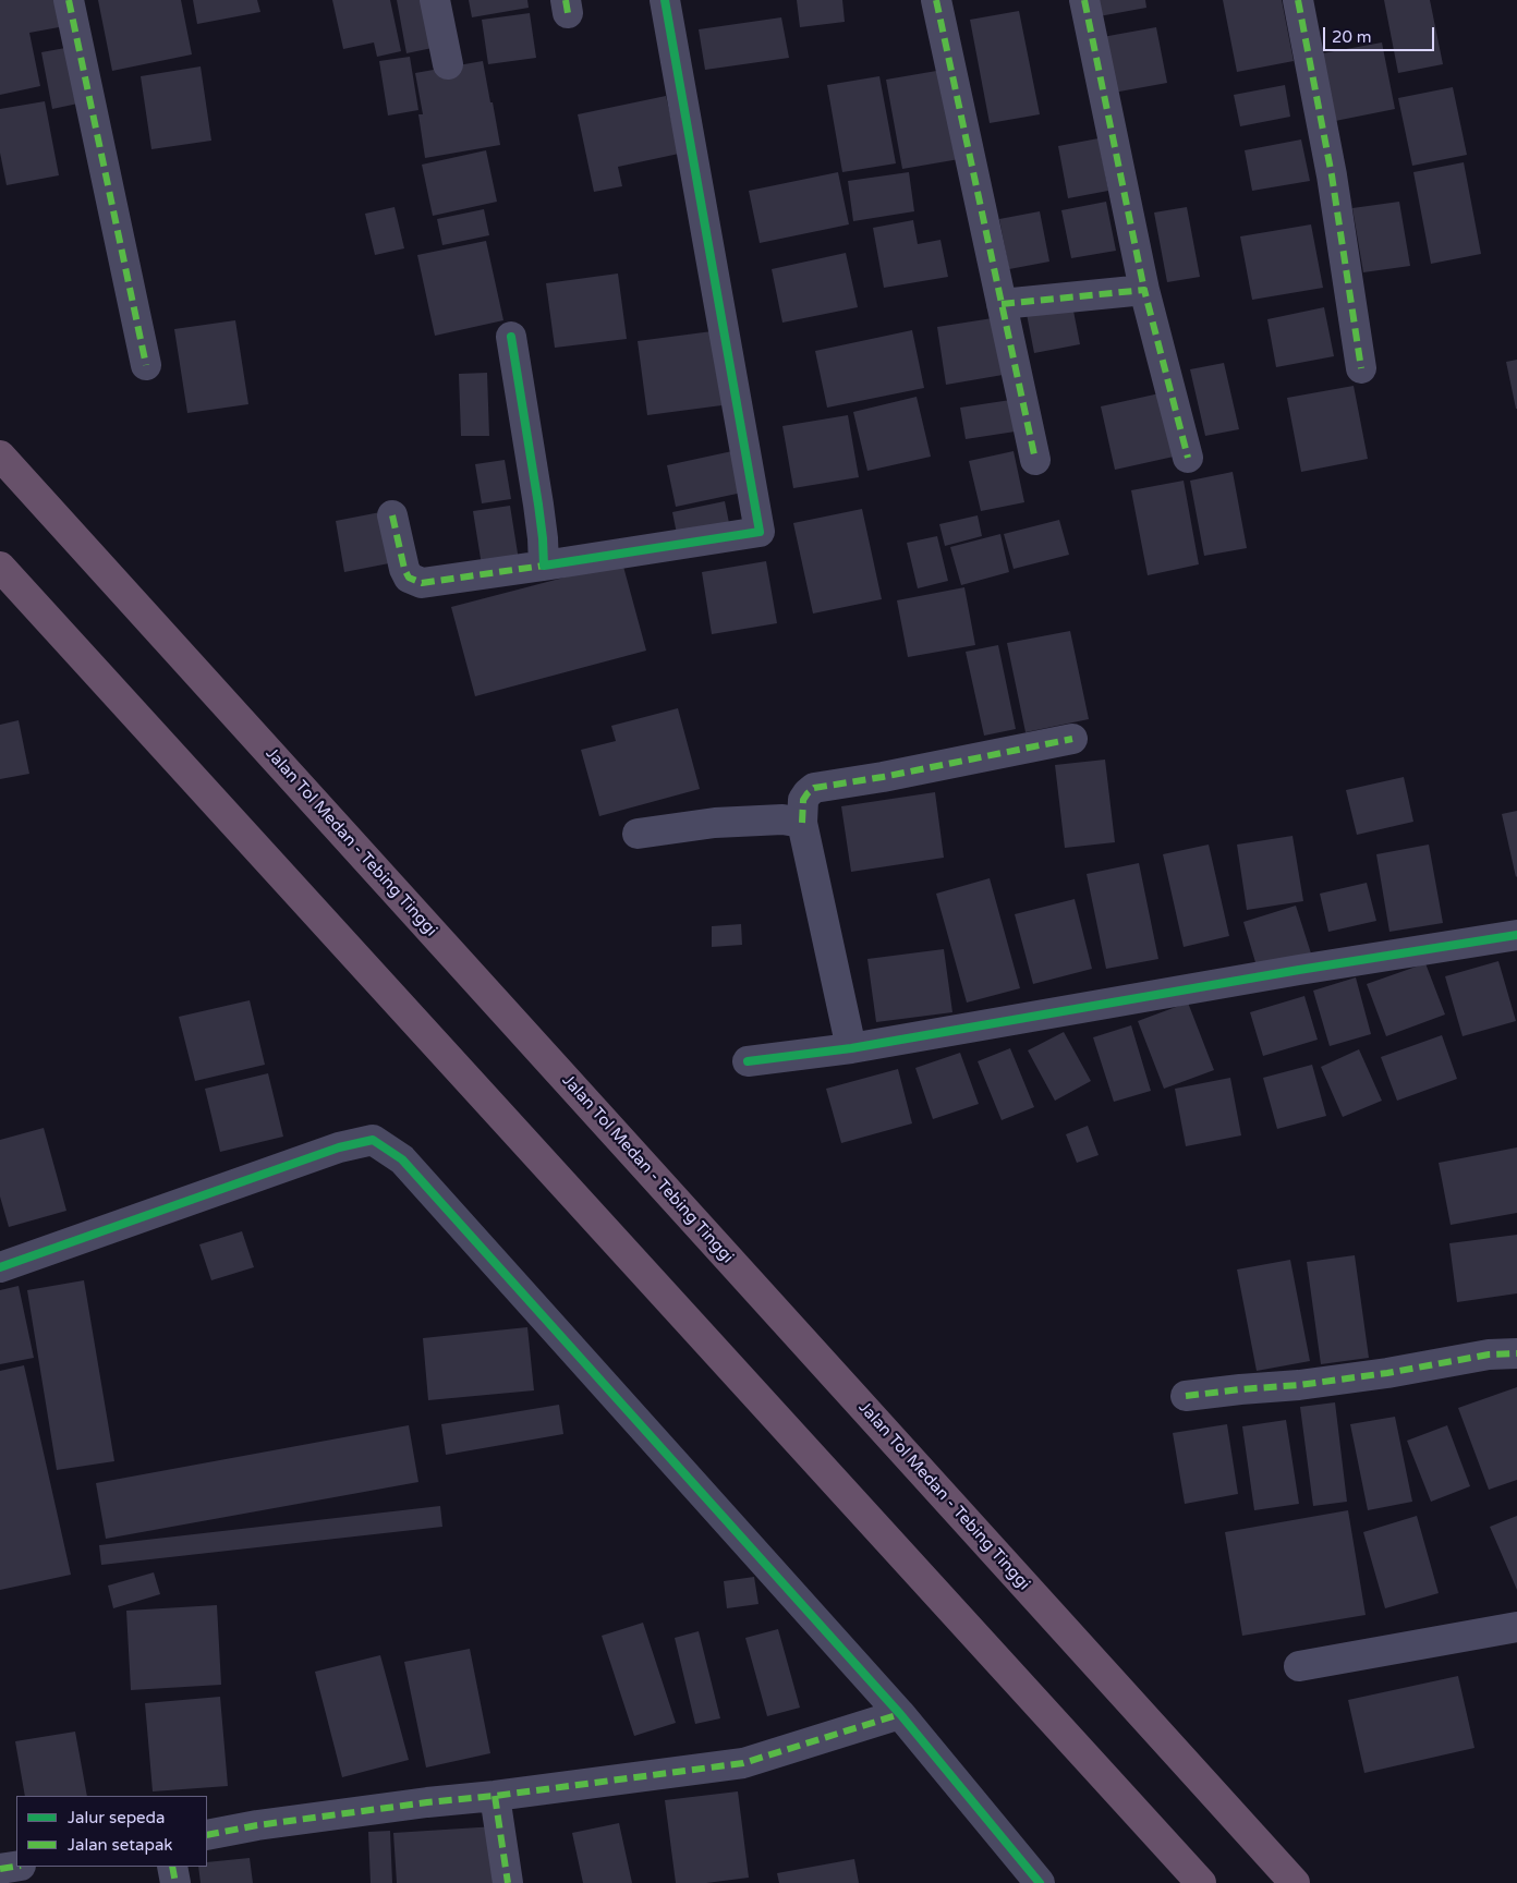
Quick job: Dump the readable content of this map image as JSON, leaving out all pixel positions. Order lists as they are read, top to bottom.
{
  "streets": {
    "highway": ["Jalan Tol Medan - Tebing Tinggi"]
  },
  "legend": ["Jalur sepeda", "Jalan setapak"],
  "scale_bar": "20 m"
}
